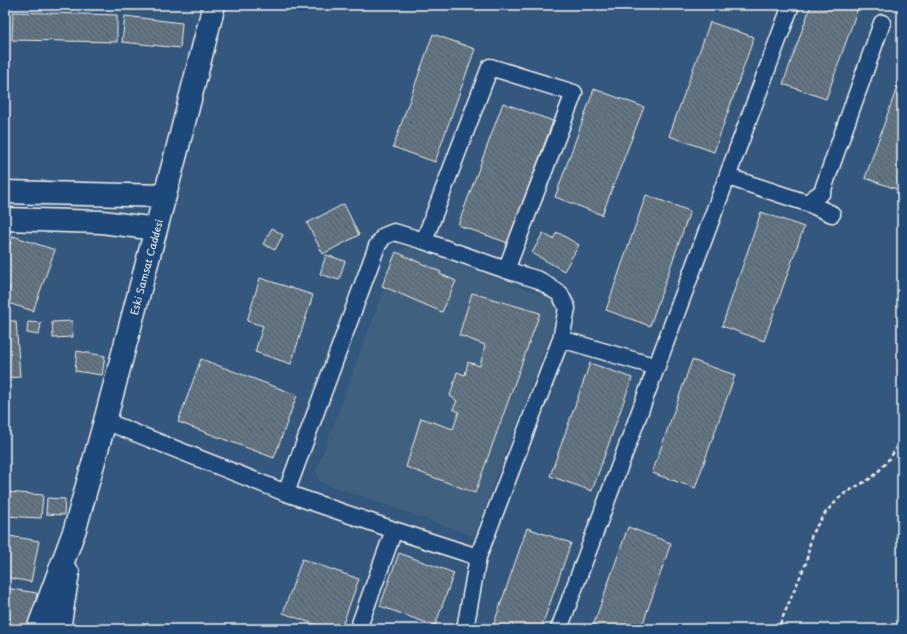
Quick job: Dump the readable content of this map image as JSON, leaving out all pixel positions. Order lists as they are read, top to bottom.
{
  "streets": {
    "street": ["Eski Samsat Caddesi"]
  }
}
